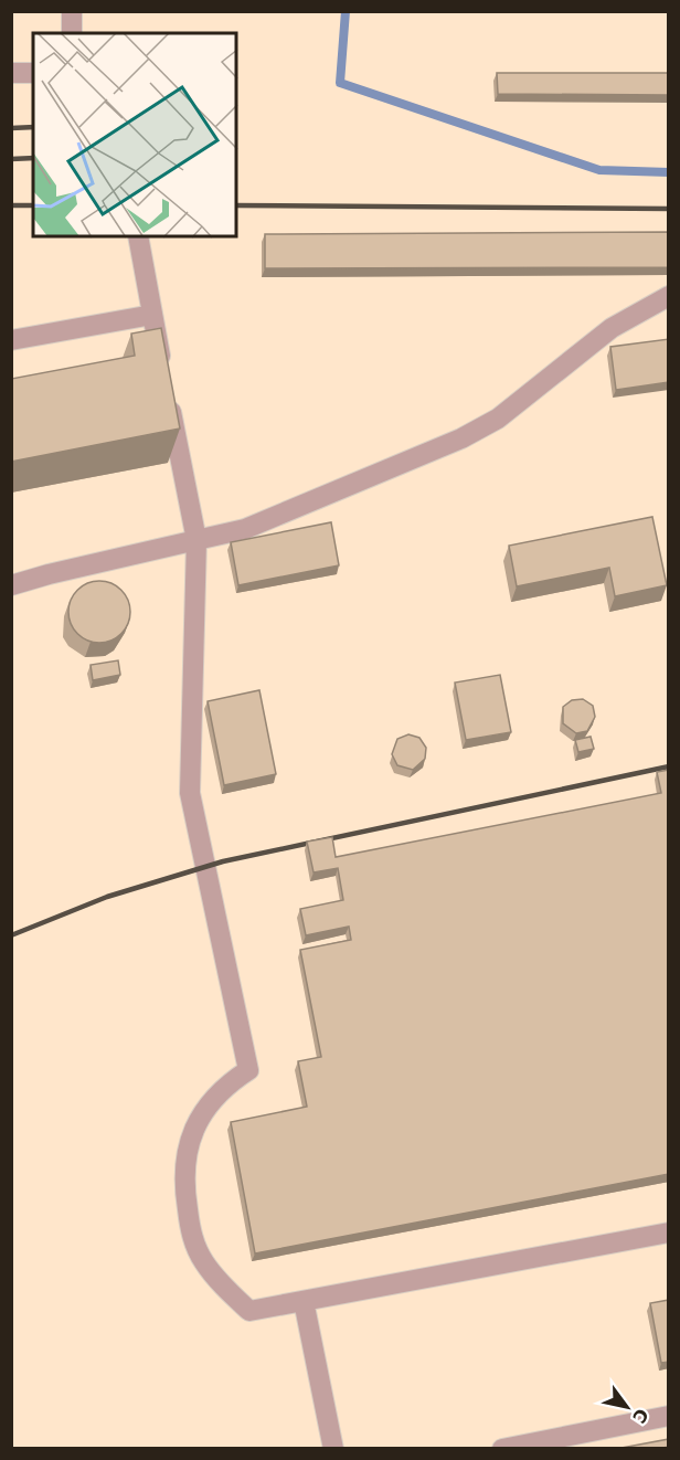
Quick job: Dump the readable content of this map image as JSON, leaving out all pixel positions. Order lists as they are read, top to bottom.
{
  "north": "bottom right"
}
